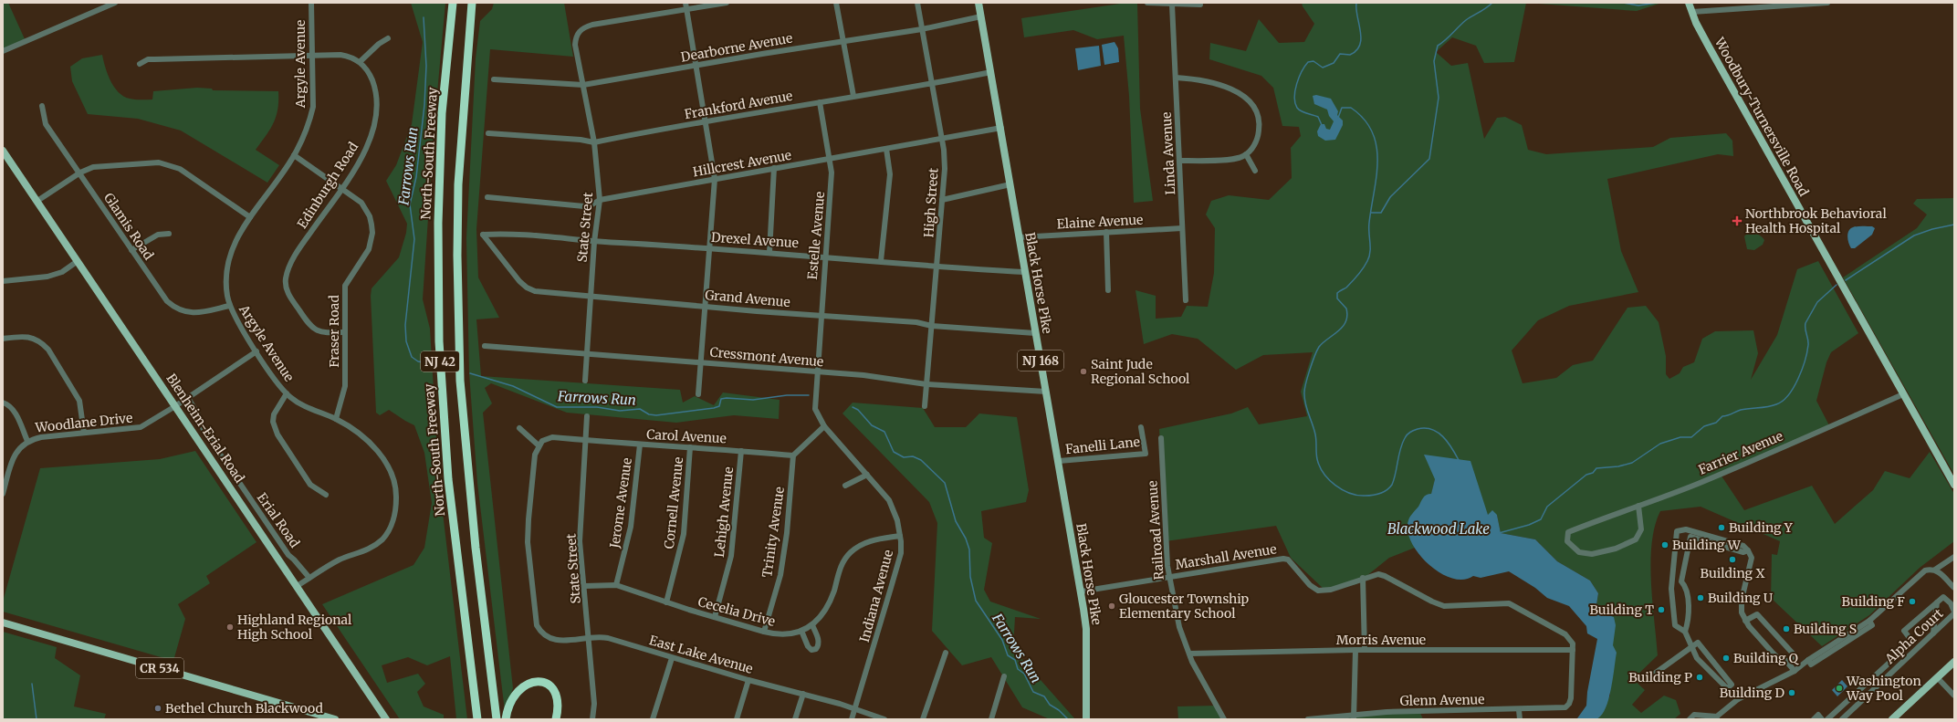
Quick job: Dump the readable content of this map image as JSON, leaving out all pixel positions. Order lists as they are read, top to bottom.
{
  "streets": {
    "highway": ["North-South Freeway", "NJ 42"],
    "main road": [
      "Woodbury-Turnersville Road",
      "Black Horse Pike",
      "NJ 168",
      "Blenheim-Erial Road",
      "CR 534"
    ],
    "street": [
      "Dearborne Avenue",
      "Argyle Avenue",
      "Frankford Avenue",
      "Linda Avenue",
      "Hillcrest Avenue",
      "Edinburgh Road",
      "High Street",
      "Elaine Avenue",
      "Glamis Road",
      "State Street",
      "Estelle Avenue",
      "Drexel Avenue",
      "Grand Avenue",
      "Fraser Road",
      "Cressmont Avenue",
      "Woodlane Drive",
      "Carol Avenue",
      "Fanelli Lane",
      "Farrier Avenue",
      "Jerome Avenue",
      "Cornell Avenue",
      "Lehigh Avenue",
      "Erial Road",
      "Railroad Avenue",
      "Trinity Avenue",
      "Marshall Avenue",
      "Indiana Avenue",
      "Cecelia Drive",
      "Alpha Court",
      "Morris Avenue",
      "East Lake Avenue",
      "Glenn Avenue"
    ]
  },
  "crossings": [
    ["Dearborne Avenue", "High Street"],
    ["Dearborne Avenue", "State Street"],
    ["Dearborne Avenue", "Black Horse Pike"],
    ["Argyle Avenue", "Glamis Road"],
    ["Argyle Avenue", "Fraser Road"],
    ["Argyle Avenue", "Woodlane Drive"],
    ["Argyle Avenue", "Blenheim-Erial Road"],
    ["Argyle Avenue", "Erial Road"],
    ["Frankford Avenue", "High Street"],
    ["Frankford Avenue", "State Street"],
    ["Frankford Avenue", "Estelle Avenue"],
    ["Frankford Avenue", "Black Horse Pike"],
    ["Woodbury-Turnersville Road", "Farrier Avenue"],
    ["Linda Avenue", "Elaine Avenue"],
    ["Hillcrest Avenue", "High Street"],
    ["Hillcrest Avenue", "State Street"],
    ["Hillcrest Avenue", "Estelle Avenue"],
    ["Hillcrest Avenue", "Black Horse Pike"],
    ["Edinburgh Road", "Fraser Road"],
    ["High Street", "Drexel Avenue"],
    ["High Street", "Grand Avenue"],
    ["High Street", "Cressmont Avenue"],
    ["Elaine Avenue", "Black Horse Pike"],
    ["State Street", "Drexel Avenue"],
    ["State Street", "Grand Avenue"],
    ["State Street", "Cressmont Avenue"],
    ["State Street", "Carol Avenue"],
    ["State Street", "Cecelia Drive"],
    ["State Street", "East Lake Avenue"],
    ["Estelle Avenue", "Drexel Avenue"],
    ["Estelle Avenue", "Grand Avenue"],
    ["Estelle Avenue", "Cressmont Avenue"],
    ["Estelle Avenue", "Indiana Avenue"],
    ["Drexel Avenue", "Black Horse Pike"],
    ["Drexel Avenue", "Grand Avenue"],
    ["Black Horse Pike", "Grand Avenue"],
    ["Black Horse Pike", "Cressmont Avenue"],
    ["Black Horse Pike", "Fanelli Lane"],
    ["Black Horse Pike", "Marshall Avenue"],
    ["Cressmont Avenue", "Indiana Avenue"],
    ["Woodlane Drive", "Blenheim-Erial Road"],
    ["Woodlane Drive", "Erial Road"],
    ["Carol Avenue", "Jerome Avenue"],
    ["Carol Avenue", "Cornell Avenue"],
    ["Carol Avenue", "Lehigh Avenue"],
    ["Carol Avenue", "Trinity Avenue"],
    ["Carol Avenue", "East Lake Avenue"],
    ["Jerome Avenue", "Cecelia Drive"],
    ["Cornell Avenue", "Cecelia Drive"],
    ["Lehigh Avenue", "Cecelia Drive"],
    ["Railroad Avenue", "Marshall Avenue"],
    ["Railroad Avenue", "Morris Avenue"],
    ["Trinity Avenue", "Cecelia Drive"],
    ["Marshall Avenue", "Morris Avenue"],
    ["Marshall Avenue", "Glenn Avenue"],
    ["Indiana Avenue", "Cecelia Drive"],
    ["Indiana Avenue", "East Lake Avenue"],
    ["Morris Avenue", "Glenn Avenue"]
  ],
  "water": ["Farrows Run", "Blackwood Lake"],
  "places": {
    "health": ["Northbrook Behavioral Health Hospital"],
    "other": [
      "Saint Jude Regional School",
      "Building Y",
      "Building W",
      "Building X",
      "Building U",
      "Building F",
      "Gloucester Township Elementary School",
      "Building T",
      "Highland Regional High School",
      "Building S",
      "Building Q",
      "Building P",
      "Washington Way Pool",
      "Building D",
      "Bethel Church Blackwood"
    ]
  }
}
